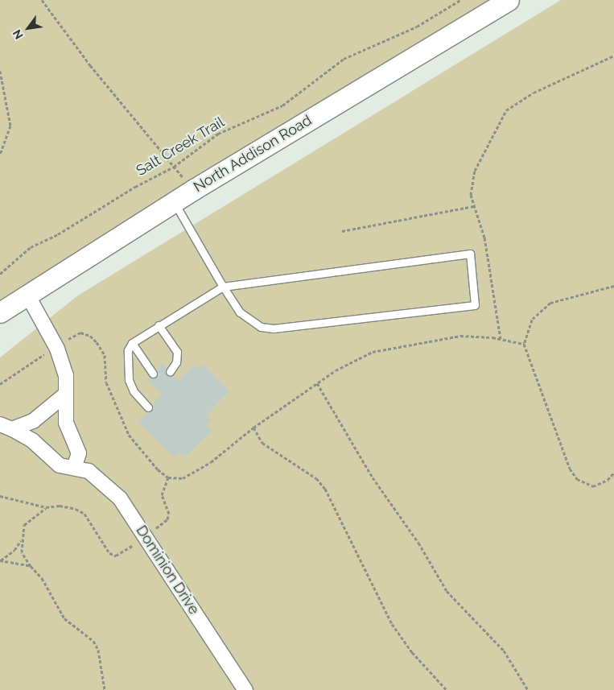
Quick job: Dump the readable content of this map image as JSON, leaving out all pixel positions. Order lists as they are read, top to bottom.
{
  "streets": {
    "street": ["North Addison Road", "Dominion Drive"],
    "path": ["Salt Creek Trail"]
  },
  "north": "bottom left"
}
